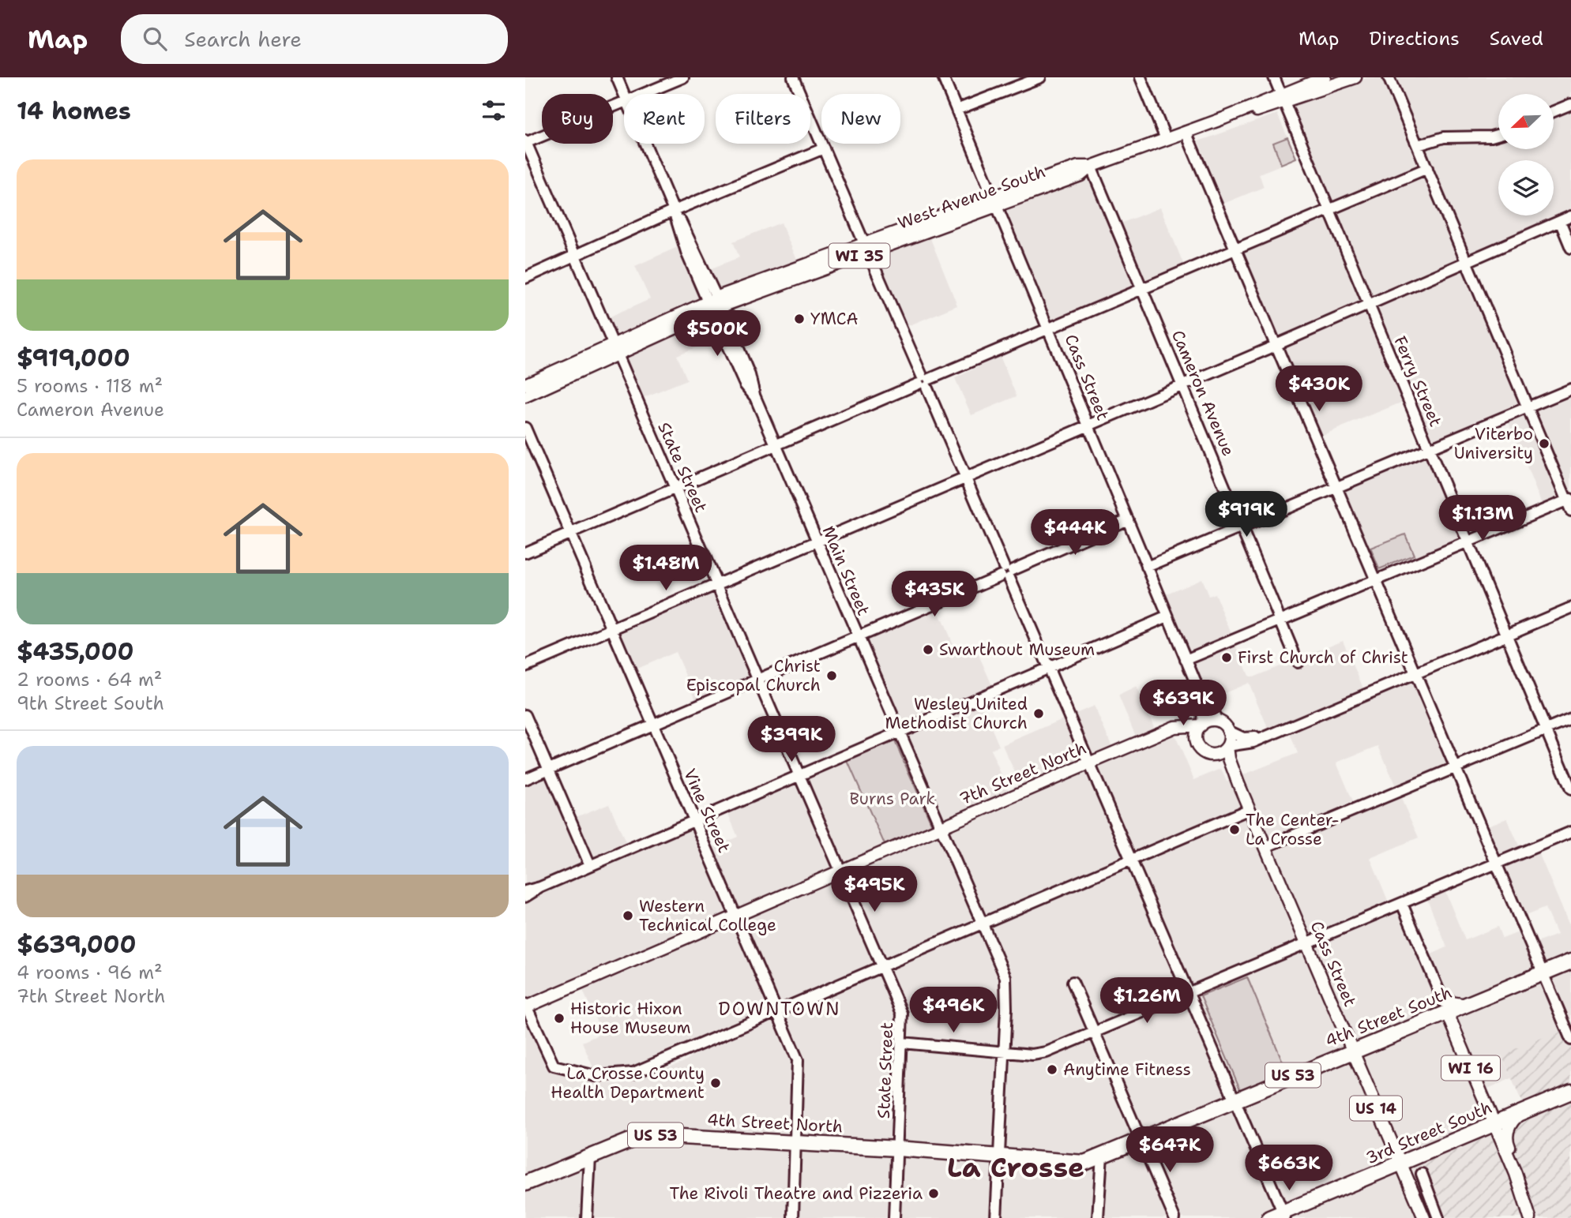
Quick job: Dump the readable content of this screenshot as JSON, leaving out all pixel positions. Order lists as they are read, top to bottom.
{
  "streets": {
    "highway": [
      "4th Street South",
      "US 53",
      "4th Street North",
      "3rd Street South"
    ],
    "main road": [
      "West Avenue South",
      "WI 35",
      "Cass Street",
      "7th Street North",
      "WI 16",
      "US 14"
    ],
    "street": [
      "Ferry Street",
      "Cameron Avenue",
      "State Street",
      "Main Street",
      "Vine Street"
    ]
  },
  "crossings": [
    ["West Avenue South", "WI 35"],
    ["West Avenue South", "Cass Street"],
    ["West Avenue South", "Ferry Street"],
    ["West Avenue South", "Cameron Avenue"],
    ["West Avenue South", "Main Street"],
    ["WI 35", "State Street"],
    ["WI 35", "Main Street"],
    ["Cass Street", "7th Street North"],
    ["Cass Street", "4th Street South"],
    ["Cass Street", "3rd Street South"],
    ["State Street", "7th Street North"],
    ["State Street", "4th Street North"],
    ["Main Street", "7th Street North"],
    ["Main Street", "4th Street South"],
    ["Main Street", "4th Street North"],
    ["7th Street North", "Vine Street"],
    ["Vine Street", "4th Street North"],
    ["4th Street South", "WI 16"],
    ["4th Street South", "4th Street North"],
    ["WI 16", "3rd Street South"]
  ],
  "districts": ["DOWNTOWN", "La Crosse"],
  "parks": ["Burns Park"],
  "places": [
    "YMCA",
    "Viterbo University",
    "Swarthout Museum",
    "First Church of Christ",
    "Christ Episcopal Church",
    "Wesley United Methodist Church",
    "The Center- La Crosse",
    "Western Technical College",
    "Historic Hixon House Museum",
    "Anytime Fitness",
    "La Crosse County Health Department",
    "The Rivoli Theatre and Pizzeria"
  ],
  "north": "bottom left",
  "page": {
    "header": "Map",
    "search": "Search here",
    "nav": ["Map", "Directions", "Saved"],
    "heading": "14 homes",
    "chip": [
      "Buy",
      "Rent",
      "Filters",
      "New"
    ],
    "list": [
      {
        "name": "$919,000",
        "note": "5 rooms · 118 m² · Cameron Avenue"
      },
      {
        "name": "$435,000",
        "note": "2 rooms · 64 m² · 9th Street South"
      },
      {
        "name": "$639,000",
        "note": "4 rooms · 96 m² · 7th Street North"
      }
    ],
    "price": [
      "$500K",
      "$430K",
      "$919K",
      "$1.13M",
      "$444K",
      "$1.48M",
      "$435K",
      "$639K",
      "$399K",
      "$495K",
      "$1.26M",
      "$496K",
      "$647K",
      "$663K"
    ]
  }
}
